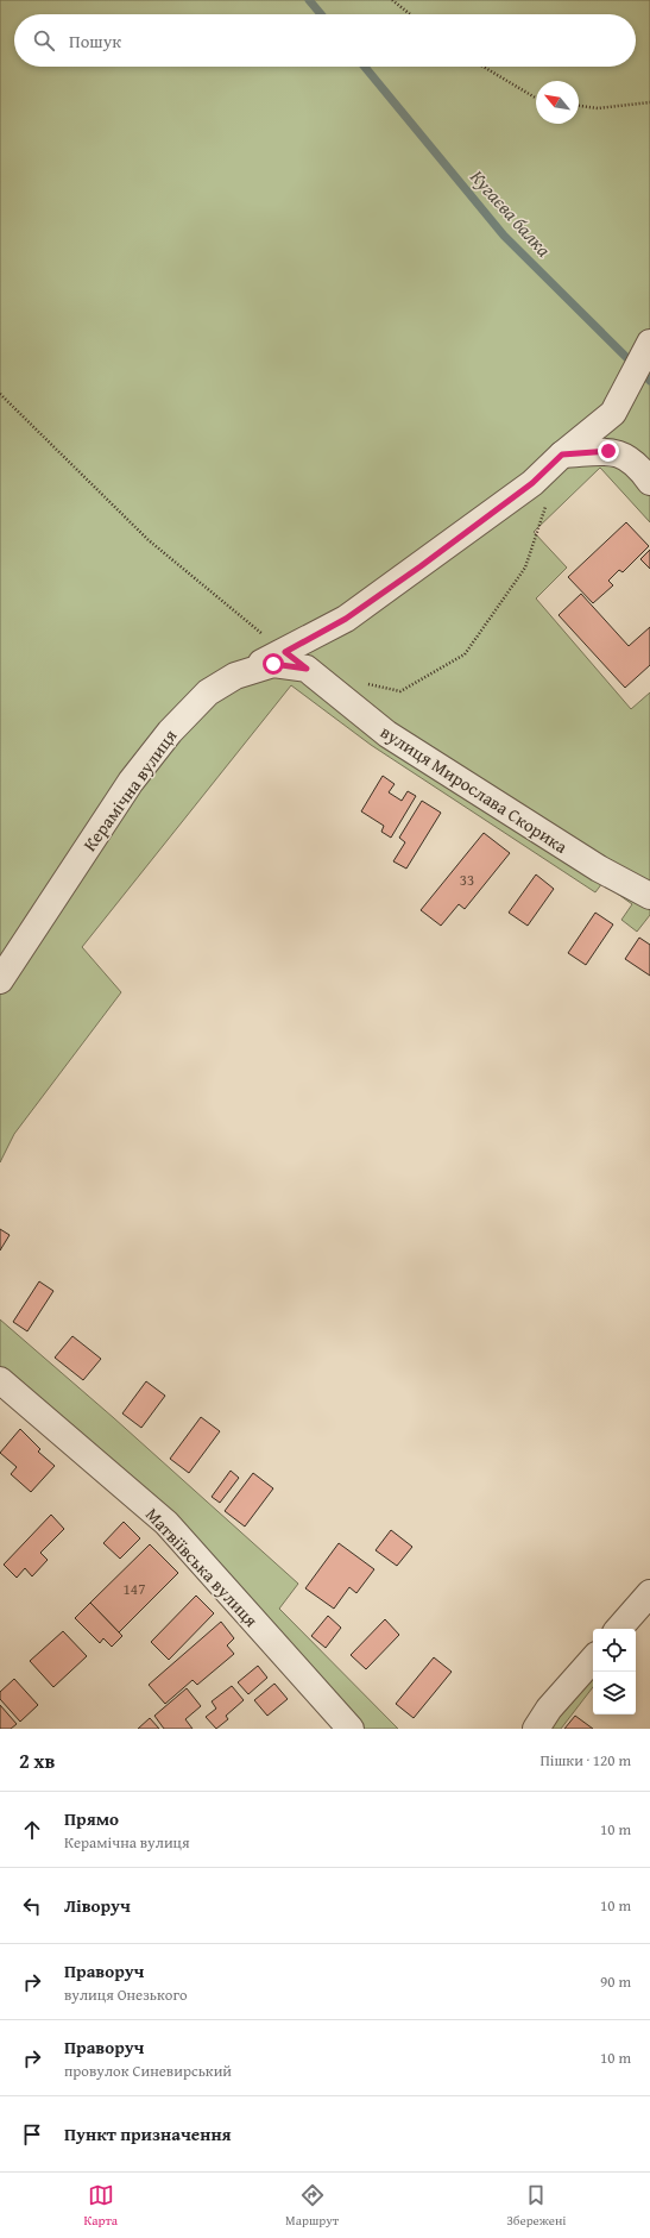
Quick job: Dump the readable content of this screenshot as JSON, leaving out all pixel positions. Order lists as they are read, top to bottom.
{
  "streets": {
    "street": ["вулиця Мирослава Скорика", "Керамічна вулиця", "Матвіївська вулиця"]
  },
  "crossings": [
    ["вулиця Мирослава Скорика", "Керамічна вулиця"]
  ],
  "water": ["Кугаєва балка"],
  "house_numbers": ["33", "147"],
  "north": "top left",
  "page": {
    "search": "Пошук",
    "heading": ["2 хв", "Пішки · 120 m"],
    "list": [
      ["Прямо", "Керамічна вулиця", "10 m"],
      ["Ліворуч", "10 m"],
      ["Праворуч", "вулиця Онезького", "90 m"],
      ["Праворуч", "провулок Синевирський", "10 m"],
      "Пункт призначення"
    ],
    "nav": ["Карта", "Маршрут", "Збережені"]
  }
}
